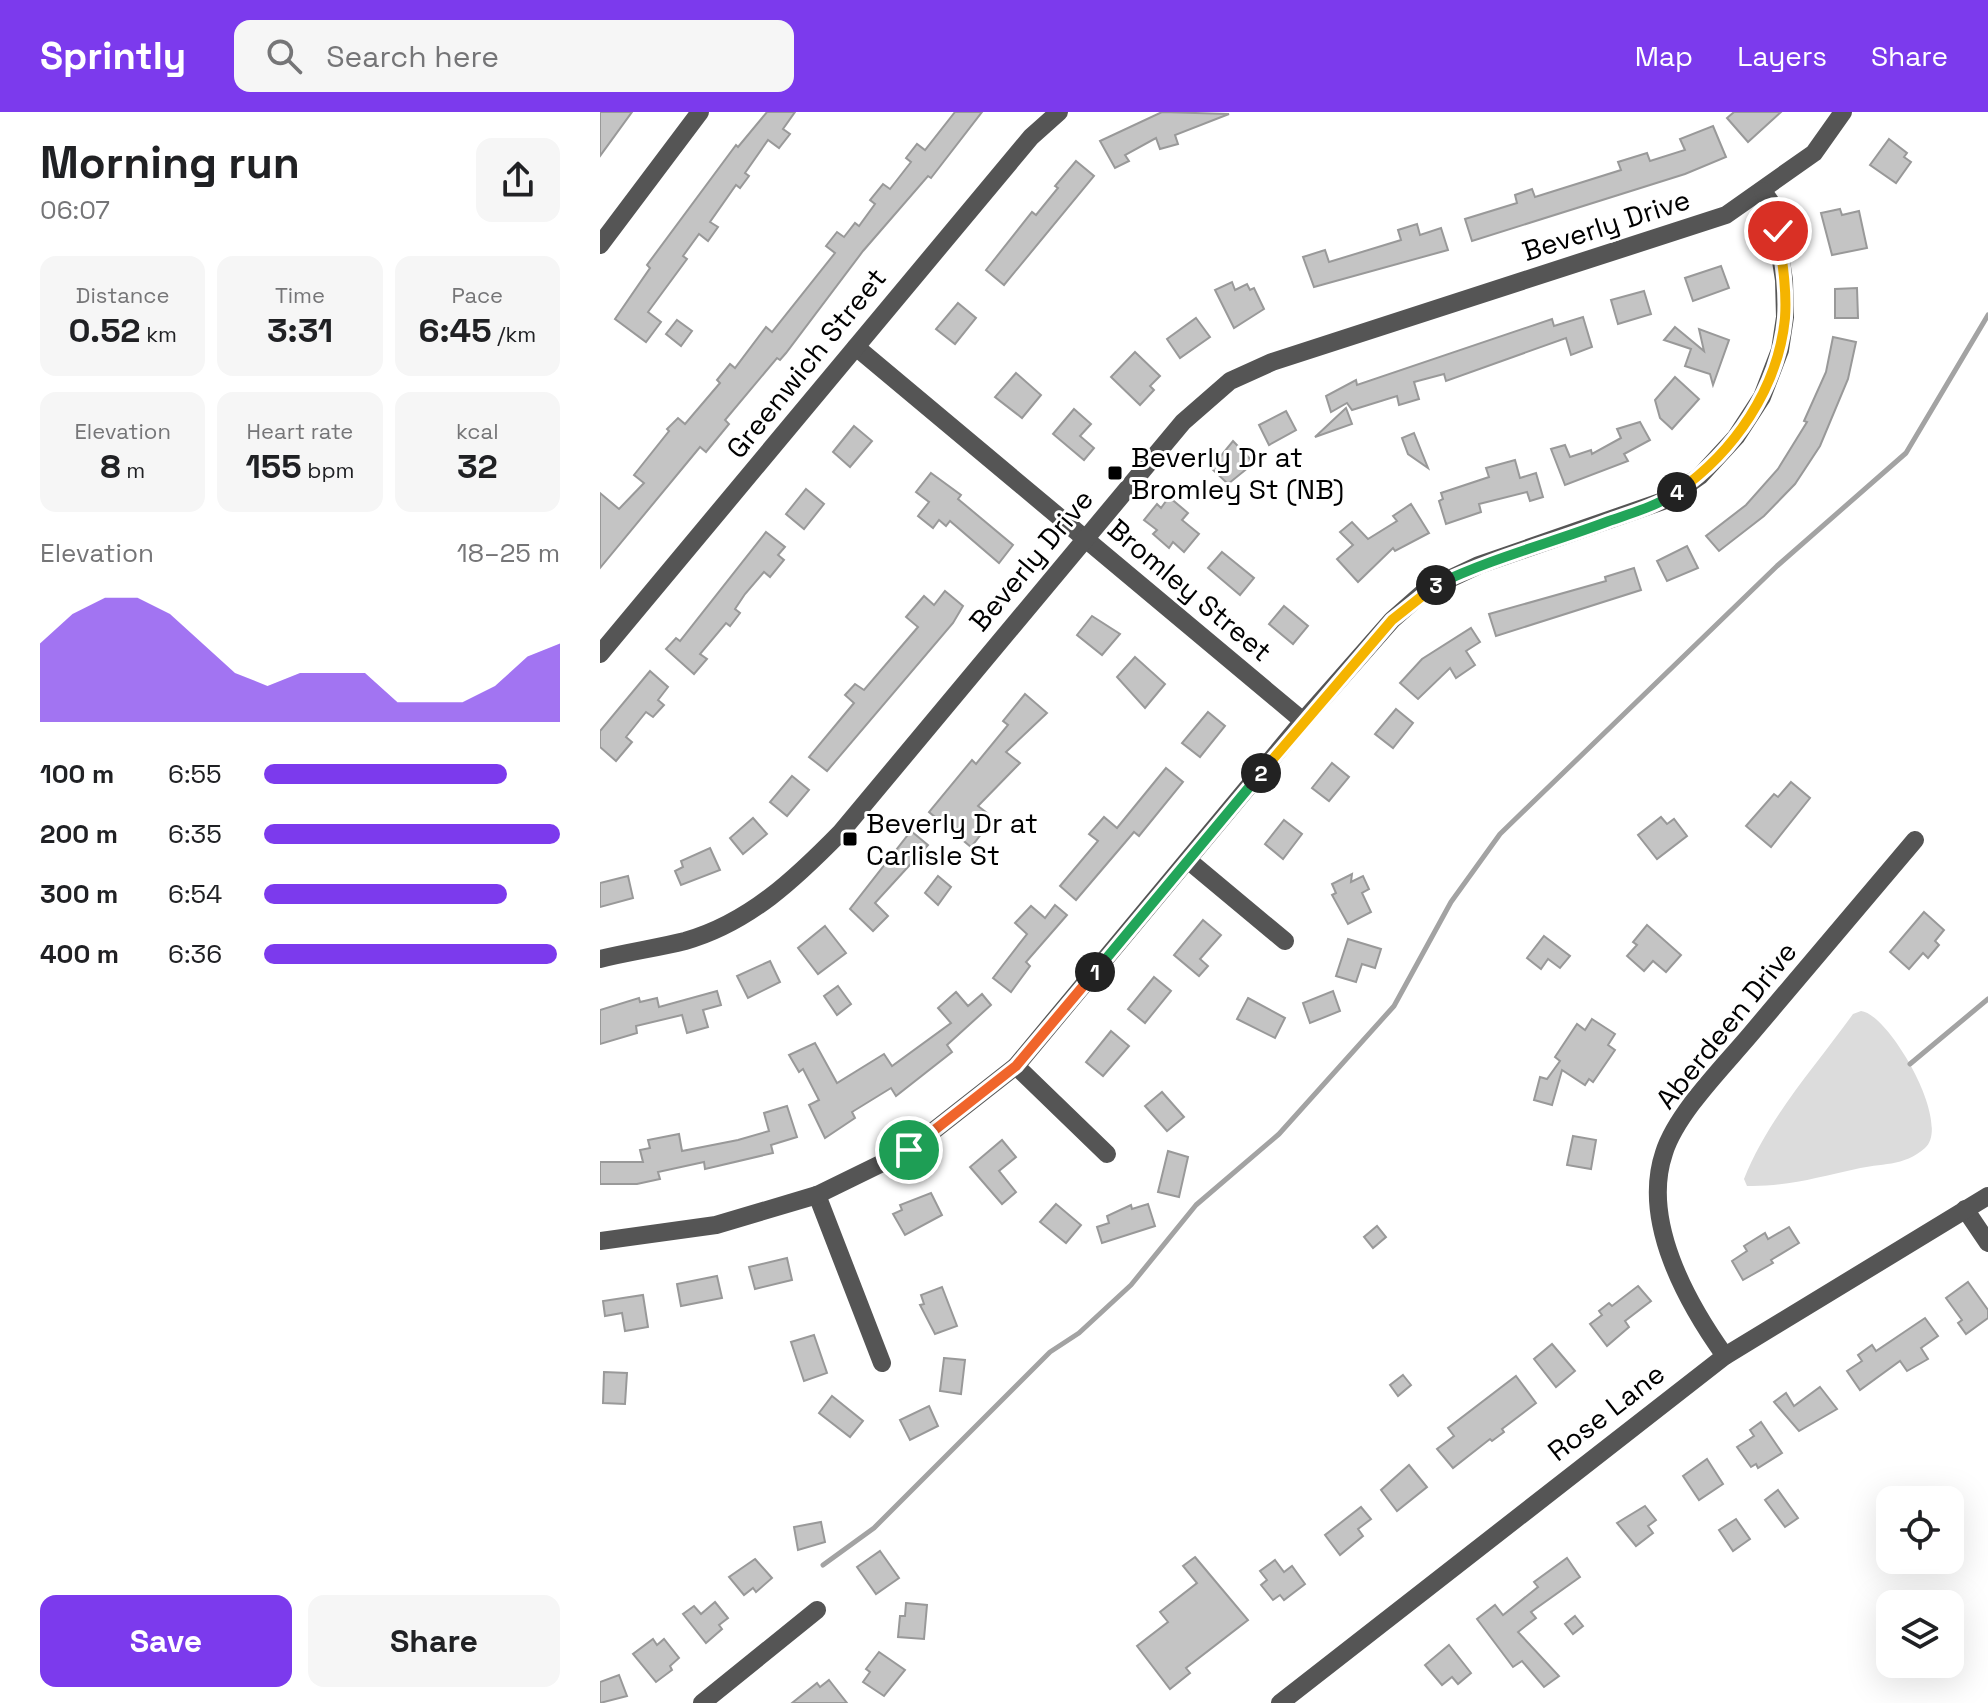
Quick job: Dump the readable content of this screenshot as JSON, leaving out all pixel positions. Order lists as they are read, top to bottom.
{
  "streets": {
    "street": [
      "Beverly Drive",
      "Greenwich Street",
      "Bromley Street",
      "Aberdeen Drive",
      "Rose Lane"
    ]
  },
  "crossings": [
    ["Beverly Drive", "Bromley Street"],
    ["Greenwich Street", "Bromley Street"],
    ["Aberdeen Drive", "Rose Lane"]
  ],
  "places": {
    "transit": ["Beverly Dr at Bromley St (NB)", "Beverly Dr at Carlisle St"]
  },
  "page": {
    "header": "Sprintly",
    "search": "Search here",
    "nav": ["Map", "Layers", "Share"],
    "heading": ["Morning run", "06:07"],
    "stats": [
      ["Distance", "0.52 km"],
      ["Time", "3:31"],
      ["Pace", "6:45 /km"],
      ["Elevation", "8 m"],
      ["Heart rate", "155 bpm"],
      ["kcal", "32"]
    ],
    "pins": [
      "4",
      "3",
      "2",
      "1"
    ],
    "chart": ["Elevation", "18–25 m"],
    "list": [
      {
        "name": "100 m",
        "note": "6:55"
      },
      {
        "name": "200 m",
        "note": "6:35"
      },
      {
        "name": "300 m",
        "note": "6:54"
      },
      {
        "name": "400 m",
        "note": "6:36"
      }
    ],
    "buttons": ["Save", "Share"]
  }
}
